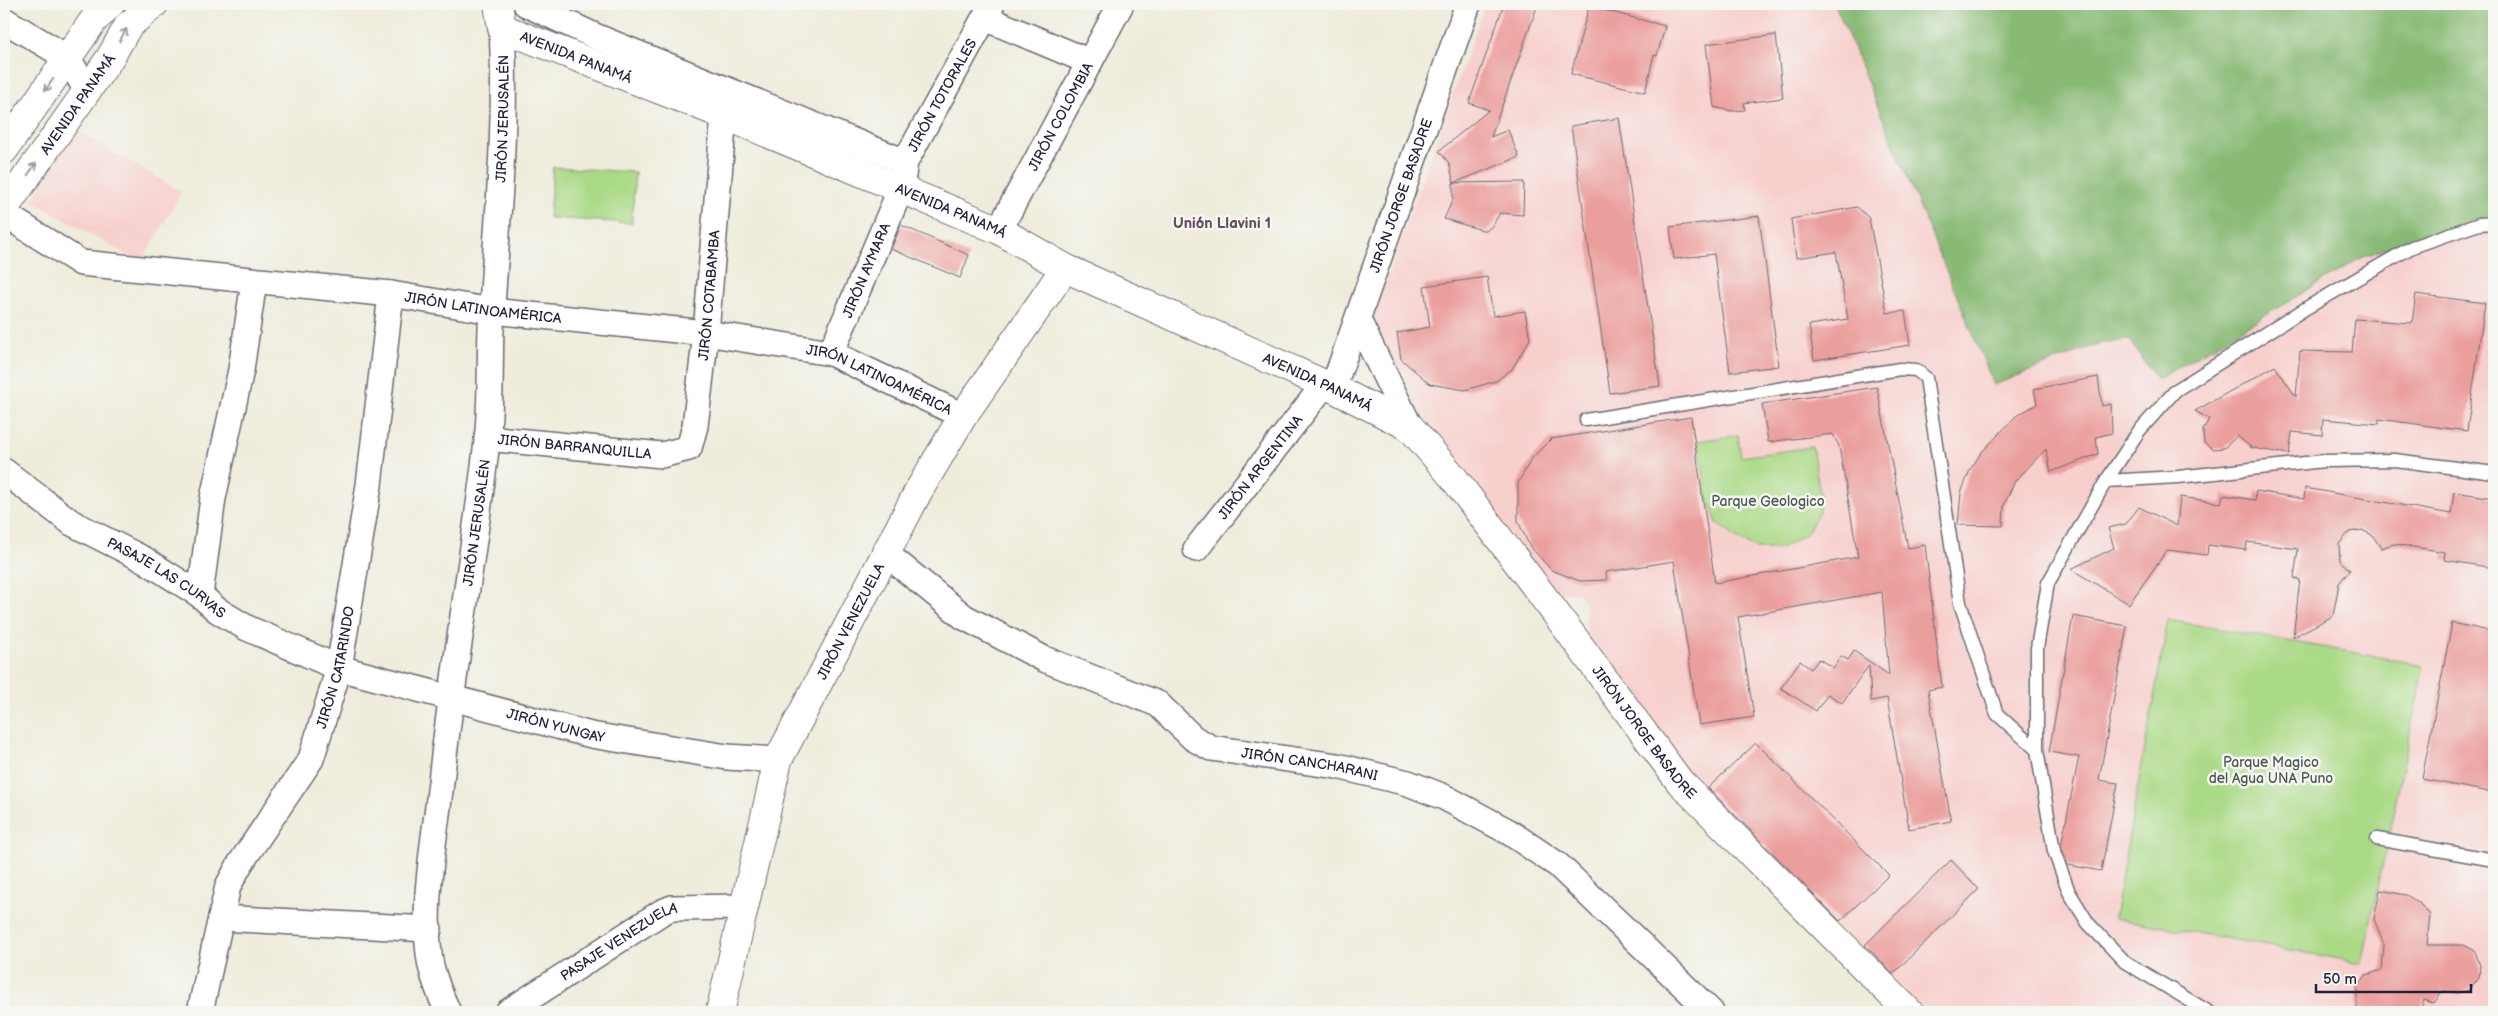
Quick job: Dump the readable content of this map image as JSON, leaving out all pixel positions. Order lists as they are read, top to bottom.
{
  "streets": {
    "street": [
      "AVENIDA PANAMÁ",
      "JIRÓN TOTORALES",
      "JIRÓN COLOMBIA",
      "JIRÓN JERUSALÉN",
      "JIRÓN JORGE BASADRE",
      "JIRÓN AYMARA",
      "JIRÓN COTABAMBA",
      "JIRÓN LATINOAMÉRICA",
      "JIRÓN BARRANQUILLA",
      "JIRÓN ARGENTINA",
      "PASAJE LAS CURVAS",
      "JIRÓN VENEZUELA",
      "JIRÓN CATARINDO",
      "JIRÓN YUNGAY",
      "JIRÓN CANCHARANI",
      "PASAJE VENEZUELA"
    ]
  },
  "crossings": [
    ["AVENIDA PANAMÁ", "JIRÓN TOTORALES"],
    ["AVENIDA PANAMÁ", "JIRÓN COLOMBIA"],
    ["AVENIDA PANAMÁ", "JIRÓN JERUSALÉN"],
    ["AVENIDA PANAMÁ", "JIRÓN JORGE BASADRE"],
    ["AVENIDA PANAMÁ", "JIRÓN AYMARA"],
    ["AVENIDA PANAMÁ", "JIRÓN COTABAMBA"],
    ["AVENIDA PANAMÁ", "JIRÓN ARGENTINA"],
    ["AVENIDA PANAMÁ", "JIRÓN VENEZUELA"],
    ["JIRÓN TOTORALES", "JIRÓN AYMARA"],
    ["JIRÓN JERUSALÉN", "JIRÓN LATINOAMÉRICA"],
    ["JIRÓN JERUSALÉN", "JIRÓN BARRANQUILLA"],
    ["JIRÓN JERUSALÉN", "JIRÓN YUNGAY"],
    ["JIRÓN JORGE BASADRE", "JIRÓN ARGENTINA"],
    ["JIRÓN AYMARA", "JIRÓN LATINOAMÉRICA"],
    ["JIRÓN COTABAMBA", "JIRÓN LATINOAMÉRICA"],
    ["JIRÓN COTABAMBA", "JIRÓN BARRANQUILLA"],
    ["JIRÓN LATINOAMÉRICA", "JIRÓN VENEZUELA"],
    ["JIRÓN LATINOAMÉRICA", "JIRÓN CATARINDO"],
    ["PASAJE LAS CURVAS", "JIRÓN CATARINDO"],
    ["PASAJE LAS CURVAS", "JIRÓN YUNGAY"],
    ["JIRÓN VENEZUELA", "JIRÓN YUNGAY"],
    ["JIRÓN VENEZUELA", "JIRÓN CANCHARANI"],
    ["JIRÓN VENEZUELA", "PASAJE VENEZUELA"],
    ["JIRÓN CATARINDO", "JIRÓN YUNGAY"]
  ],
  "districts": ["Unión Llavini 1"],
  "parks": ["Parque Geologico", "Parque Magico del Agua UNA Puno"],
  "scale_bar": "50 m"
}
